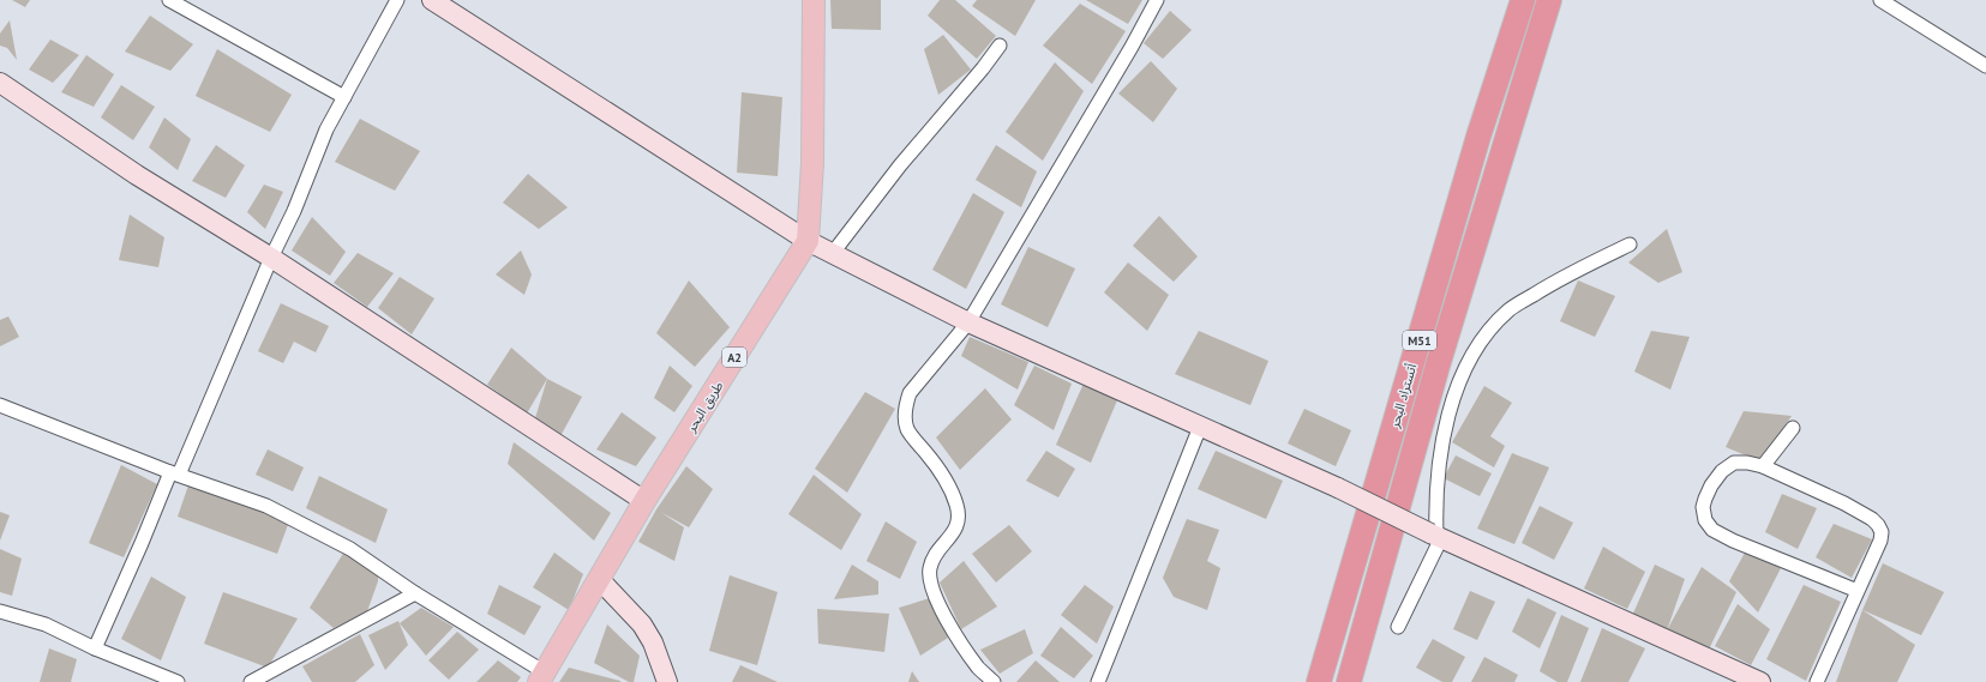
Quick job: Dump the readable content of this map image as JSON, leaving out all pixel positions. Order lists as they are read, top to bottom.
{
  "streets": {
    "highway": ["M51", "أتستراد البحر"],
    "main road": ["A2", "طريق البحر"]
  }
}
